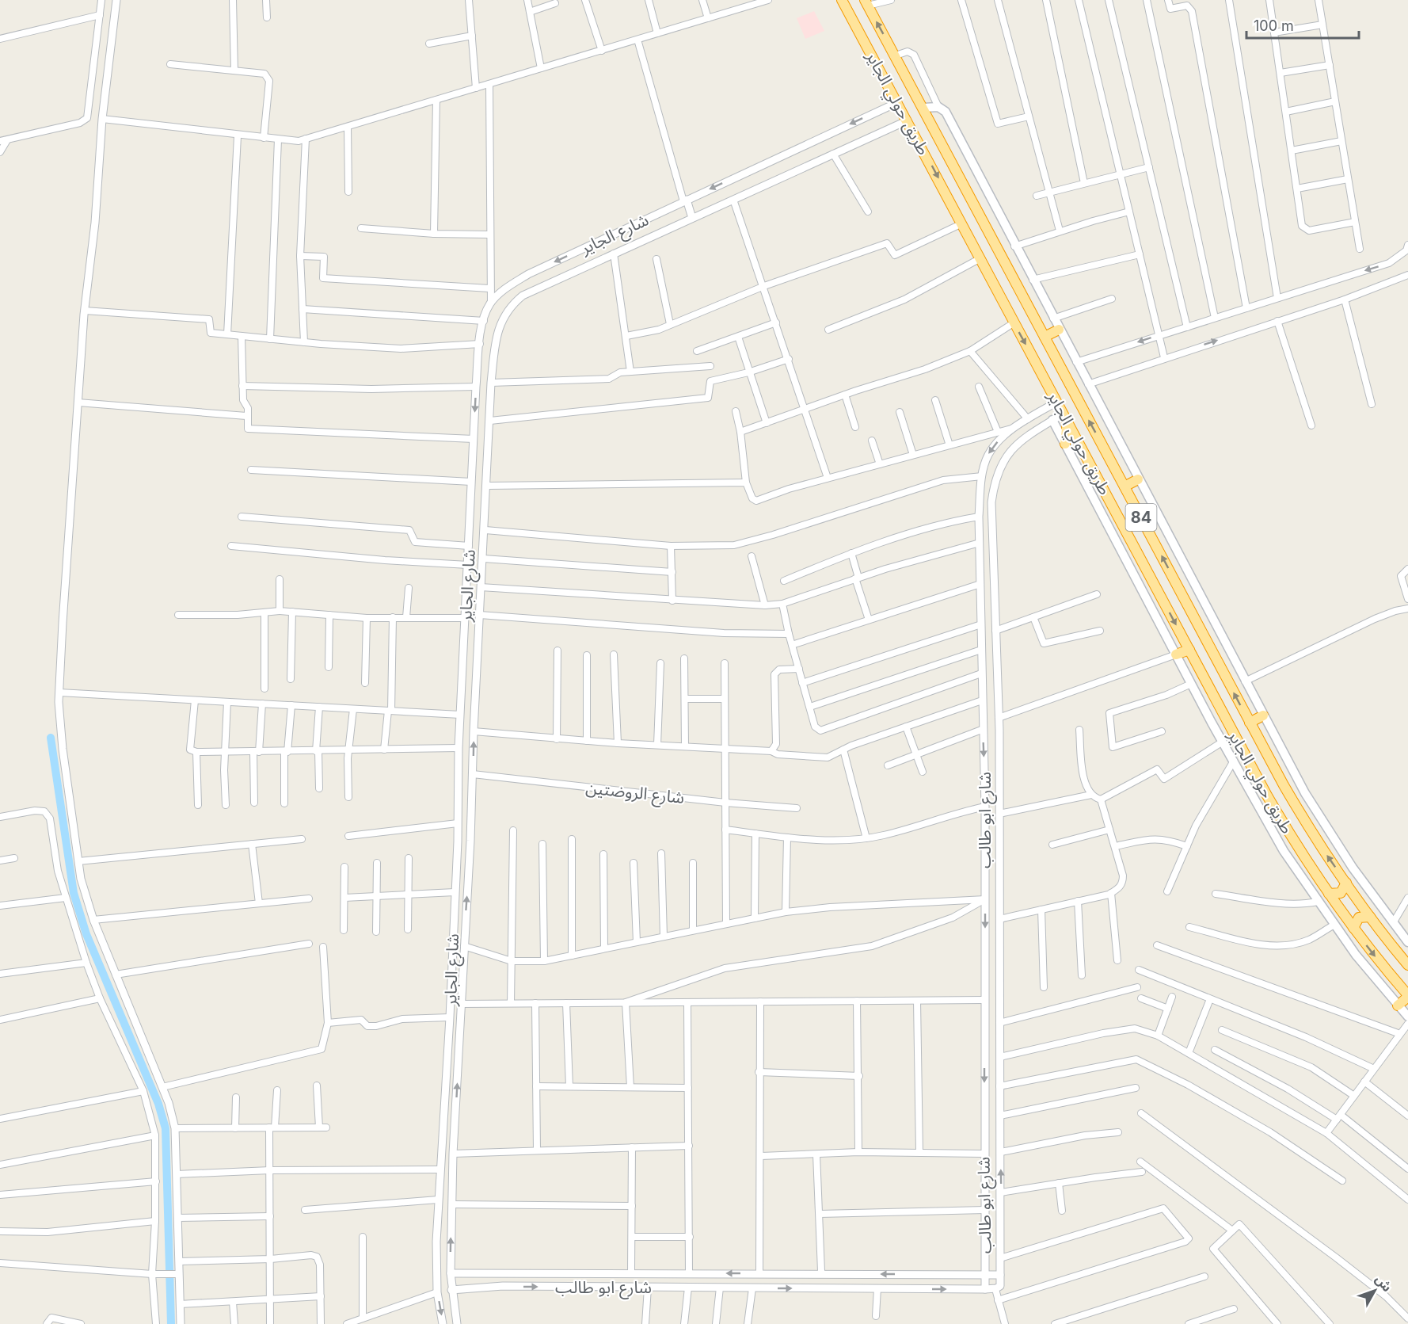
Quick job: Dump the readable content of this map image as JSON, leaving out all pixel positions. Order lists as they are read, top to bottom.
{
  "streets": {
    "highway": ["طريق حولي الجاير", "84"],
    "street": ["شارع الجاير", "شارع الروضتين", "شارع ابو طالب"]
  },
  "crossings": [
    ["طريق حولي الجاير", "شارع الجاير"],
    ["طريق حولي الجاير", "شارع ابو طالب"],
    ["شارع الجاير", "شارع الروضتين"],
    ["شارع الجاير", "شارع ابو طالب"]
  ],
  "scale_bar": "100 m",
  "north": "top right"
}
